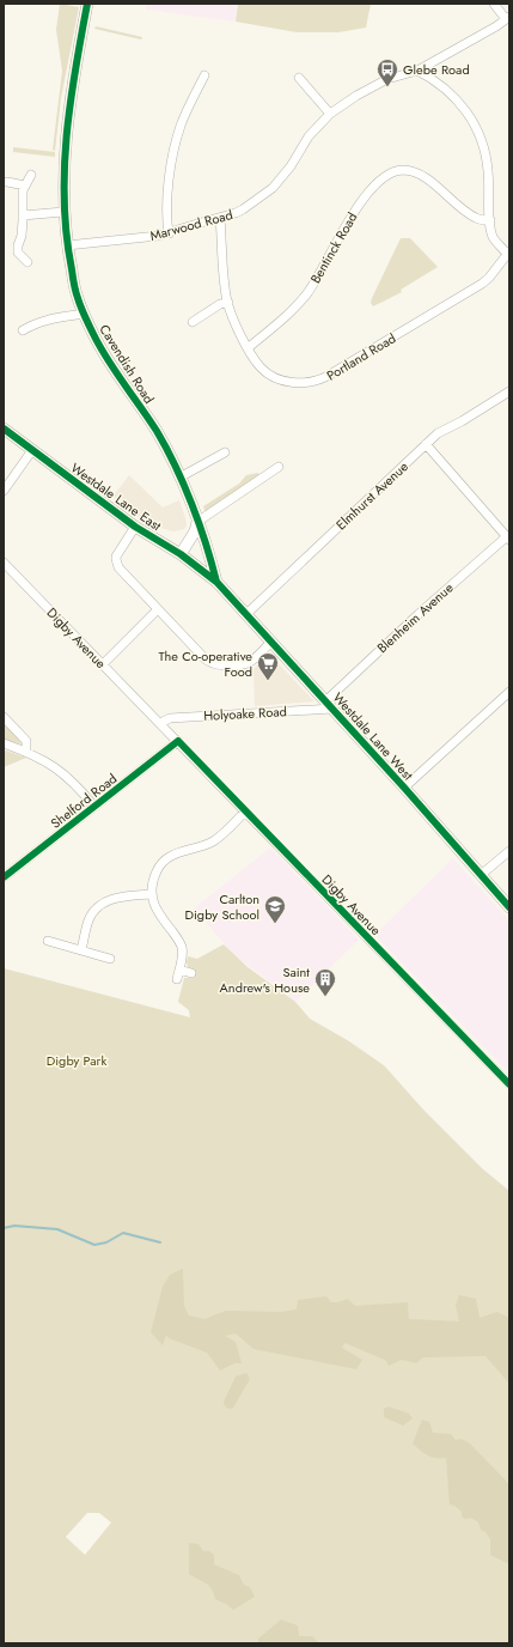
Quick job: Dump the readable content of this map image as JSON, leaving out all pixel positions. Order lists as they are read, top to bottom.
{
  "streets": {
    "street": [
      "Marwood Road",
      "Bentinck Road",
      "Portland Road",
      "Cavendish Road",
      "Elmhurst Avenue",
      "Westdale Lane East",
      "Blenheim Avenue",
      "Digby Avenue",
      "Holyoake Road",
      "Westdale Lane West",
      "Shelford Road"
    ]
  },
  "crossings": [
    ["Marwood Road", "Portland Road"],
    ["Marwood Road", "Cavendish Road"],
    ["Bentinck Road", "Portland Road"],
    ["Cavendish Road", "Westdale Lane East"],
    ["Cavendish Road", "Westdale Lane West"],
    ["Elmhurst Avenue", "Westdale Lane West"],
    ["Westdale Lane East", "Westdale Lane West"],
    ["Blenheim Avenue", "Holyoake Road"],
    ["Blenheim Avenue", "Westdale Lane West"],
    ["Digby Avenue", "Holyoake Road"],
    ["Digby Avenue", "Shelford Road"],
    ["Holyoake Road", "Westdale Lane West"]
  ],
  "parks": ["Digby Park"],
  "places": {
    "bus stop": ["Glebe Road"],
    "supermarket": ["The Co-operative Food"],
    "school or university": ["Carlton Digby School"],
    "building": ["Saint Andrew's House"]
  }
}
